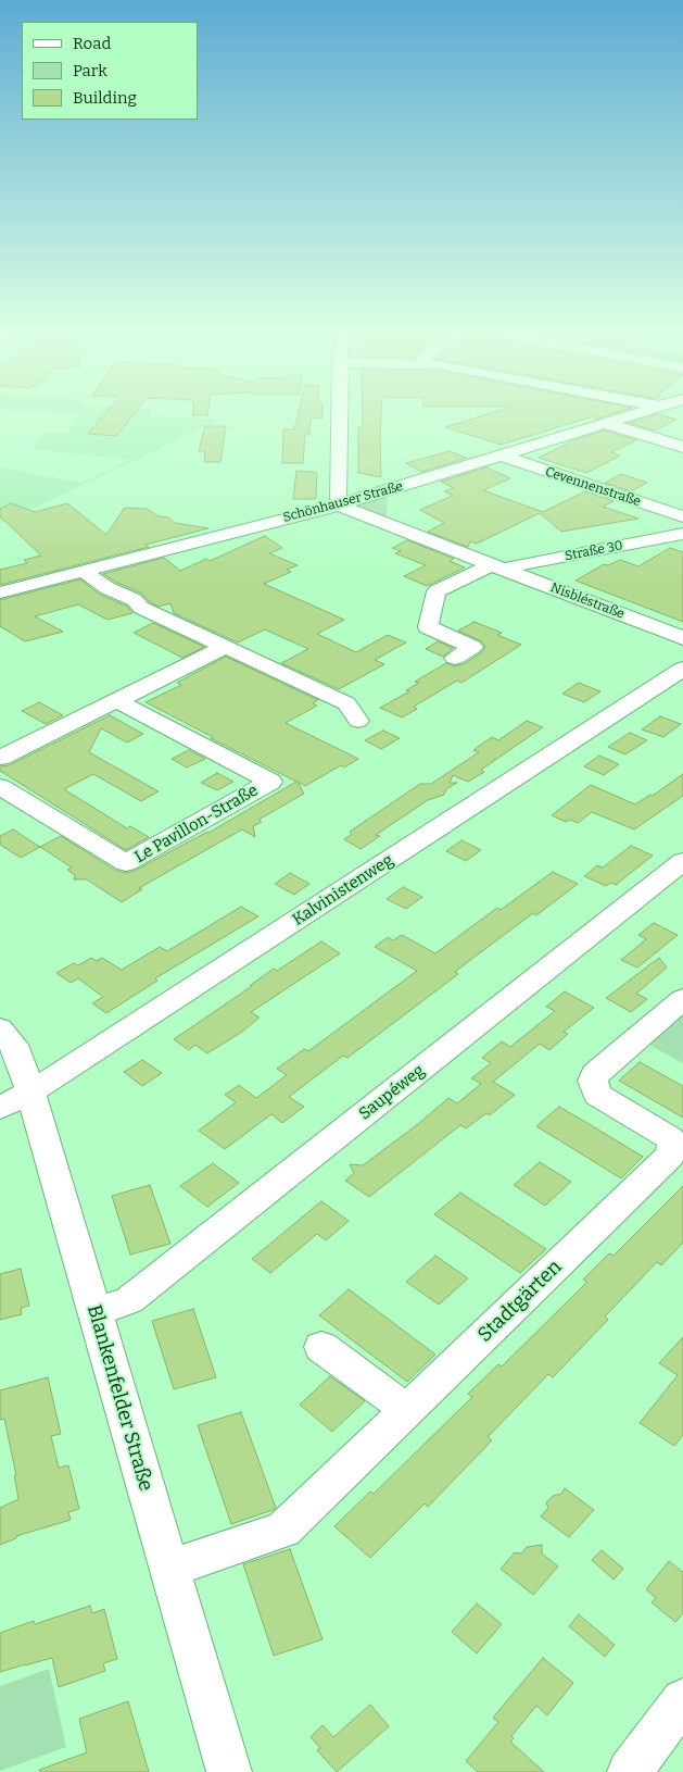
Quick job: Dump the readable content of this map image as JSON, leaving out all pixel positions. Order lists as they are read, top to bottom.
{
  "streets": {
    "street": [
      "Cevennenstraße",
      "Schönhauser Straße",
      "Straße 30",
      "Nisbléstraße",
      "Le Pavillon-Straße",
      "Kalvinistenweg",
      "Saupéweg",
      "Stadtgärten",
      "Blankenfelder Straße"
    ]
  },
  "crossings": [
    ["Cevennenstraße", "Schönhauser Straße"],
    ["Schönhauser Straße", "Nisbléstraße"],
    ["Straße 30", "Nisbléstraße"],
    ["Kalvinistenweg", "Blankenfelder Straße"],
    ["Saupéweg", "Blankenfelder Straße"],
    ["Stadtgärten", "Blankenfelder Straße"]
  ],
  "legend": ["Road", "Park", "Building"]
}
